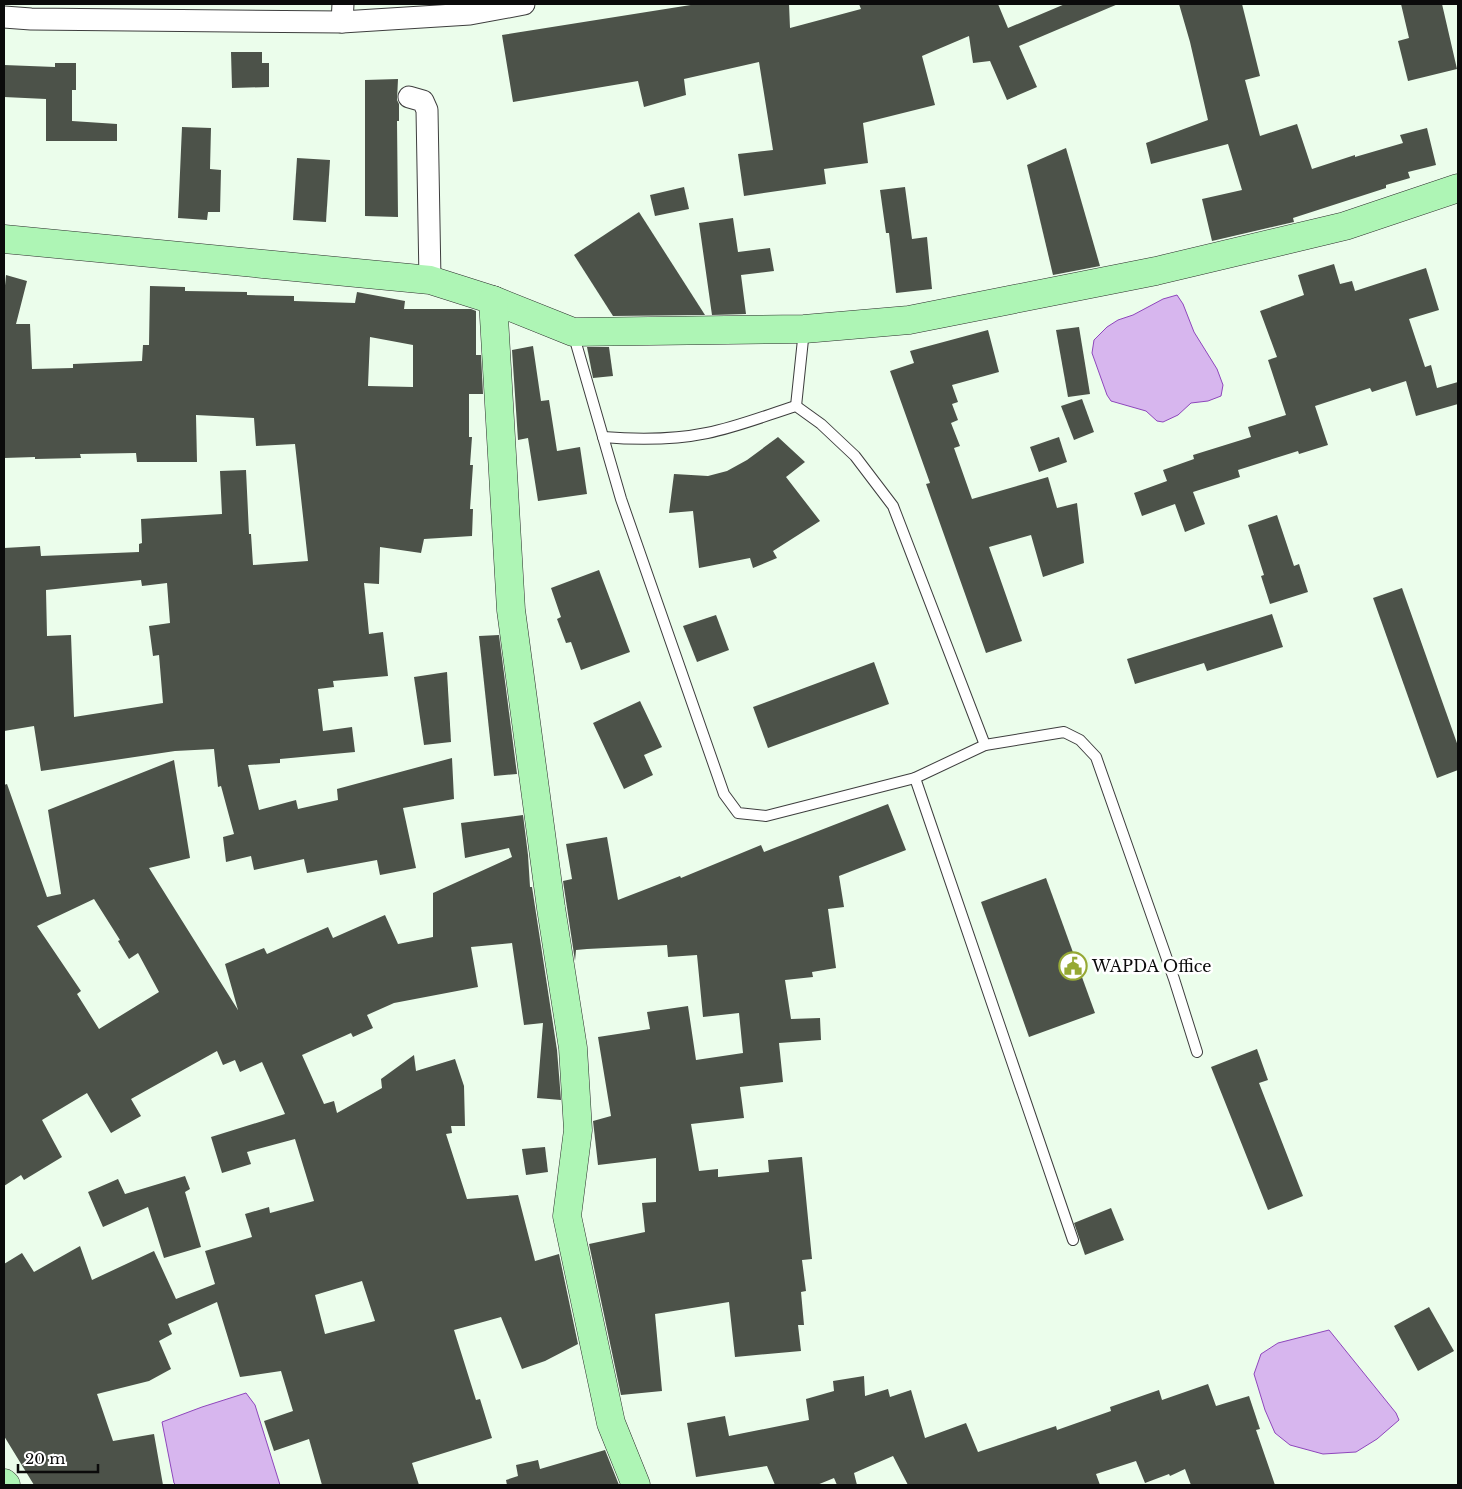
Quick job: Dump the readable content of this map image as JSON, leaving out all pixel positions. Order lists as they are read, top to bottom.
{
  "places": {
    "public building": ["WAPDA Office"]
  },
  "scale_bar": "20 m"
}
